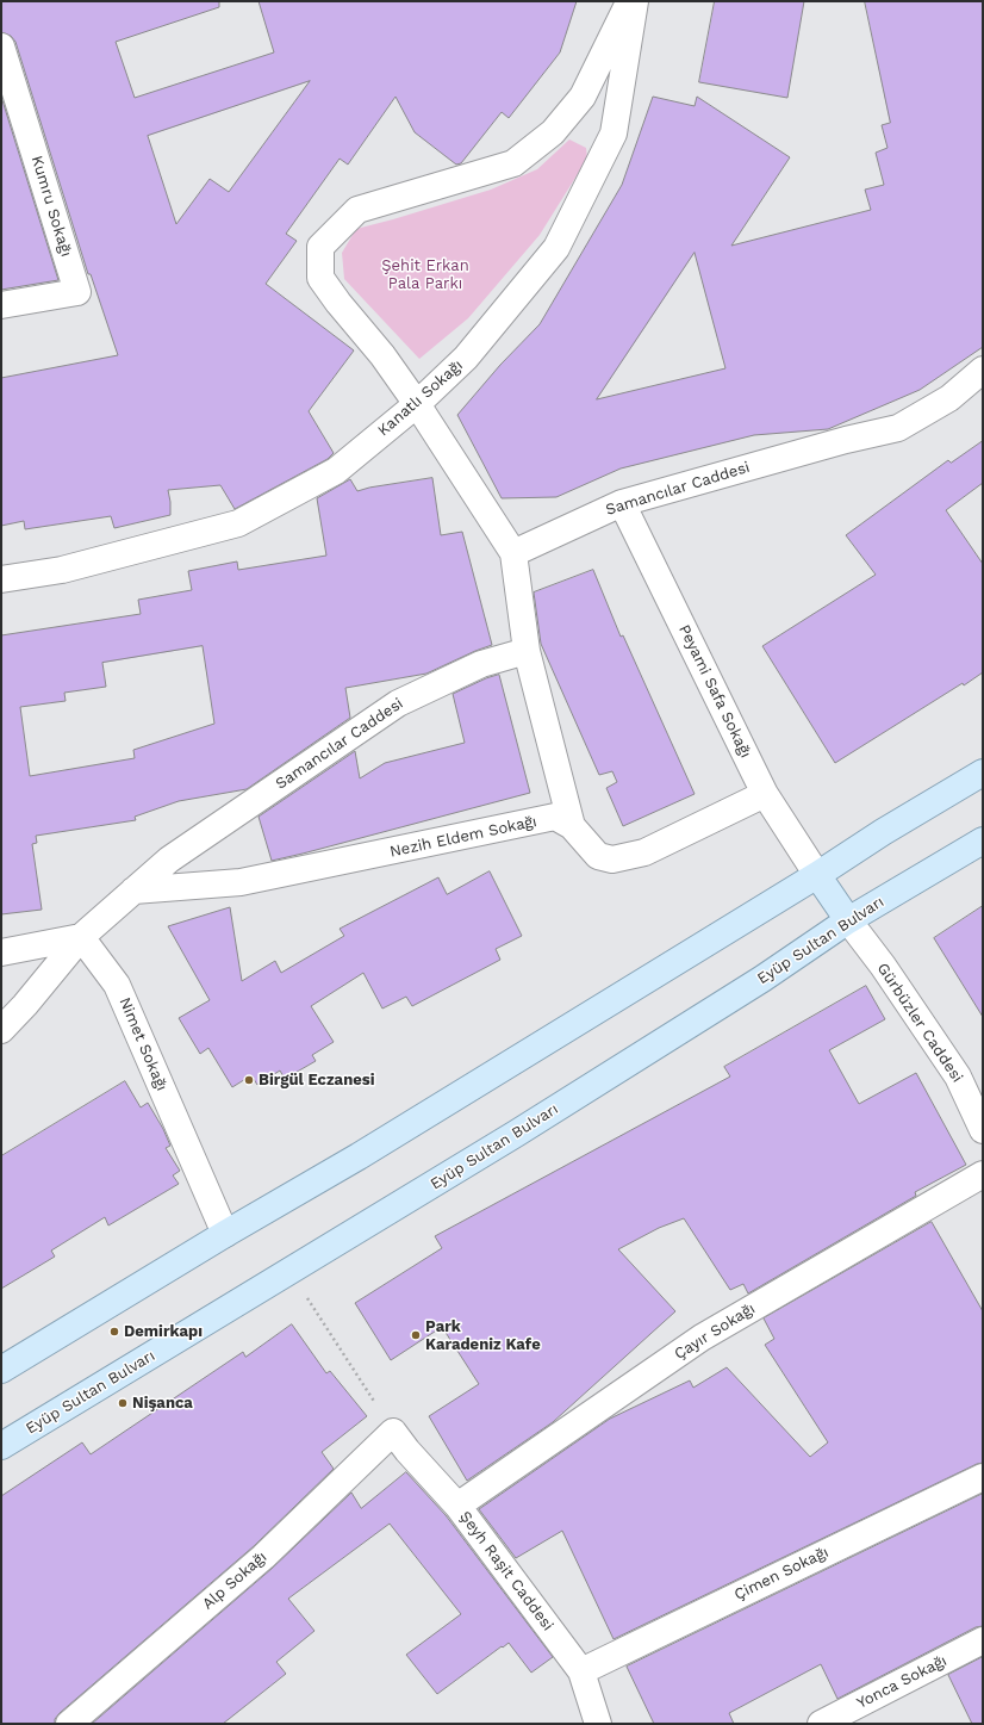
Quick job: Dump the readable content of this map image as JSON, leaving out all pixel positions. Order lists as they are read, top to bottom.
{
  "streets": {
    "main road": ["Eyüp Sultan Bulvarı"],
    "street": [
      "Kumru Sokağı",
      "Kanatlı Sokağı",
      "Samancılar Caddesi",
      "Peyami Safa Sokağı",
      "Nezih Eldem Sokağı",
      "Gürbüzler Caddesi",
      "Nimet Sokağı",
      "Çayır Sokağı",
      "Şeyh Raşit Caddesi",
      "Çimen Sokağı",
      "Alp Sokağı",
      "Yonca Sokağı"
    ]
  },
  "crossings": [
    ["Samancılar Caddesi", "Peyami Safa Sokağı"],
    ["Samancılar Caddesi", "Nezih Eldem Sokağı"],
    ["Samancılar Caddesi", "Nimet Sokağı"],
    ["Peyami Safa Sokağı", "Nezih Eldem Sokağı"],
    ["Eyüp Sultan Bulvarı", "Gürbüzler Caddesi"],
    ["Çayır Sokağı", "Şeyh Raşit Caddesi"],
    ["Şeyh Raşit Caddesi", "Çimen Sokağı"],
    ["Şeyh Raşit Caddesi", "Alp Sokağı"]
  ],
  "parks": ["Şehit Erkan Pala Parkı"],
  "places": [
    "Birgül Eczanesi",
    "Demirkapı",
    "Park Karadeniz Kafe",
    "Nişanca"
  ]
}
